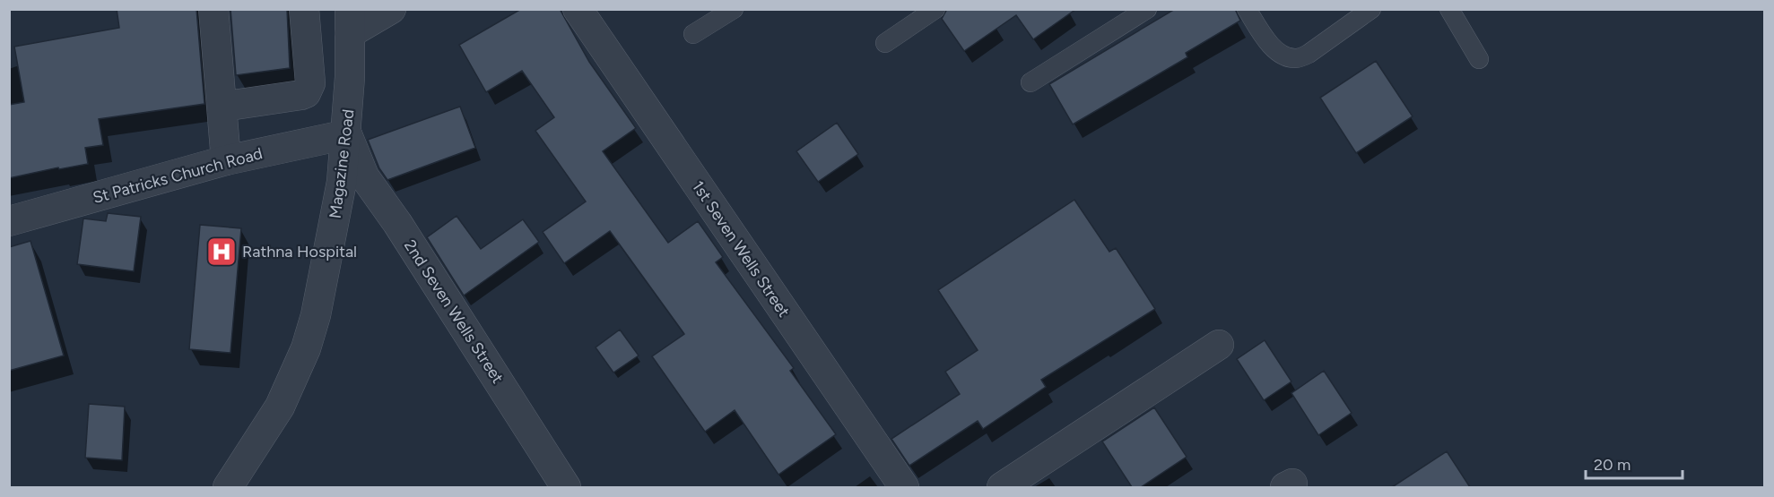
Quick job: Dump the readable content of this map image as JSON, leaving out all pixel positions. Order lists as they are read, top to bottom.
{
  "streets": {
    "street": [
      "Magazine Road",
      "St Patricks Church Road",
      "1st Seven Wells Street",
      "2nd Seven Wells Street"
    ]
  },
  "crossings": [
    ["Magazine Road", "St Patricks Church Road"],
    ["Magazine Road", "2nd Seven Wells Street"],
    ["St Patricks Church Road", "2nd Seven Wells Street"]
  ],
  "places": {
    "hospital": ["Rathna Hospital"]
  },
  "scale_bar": "20 m"
}
